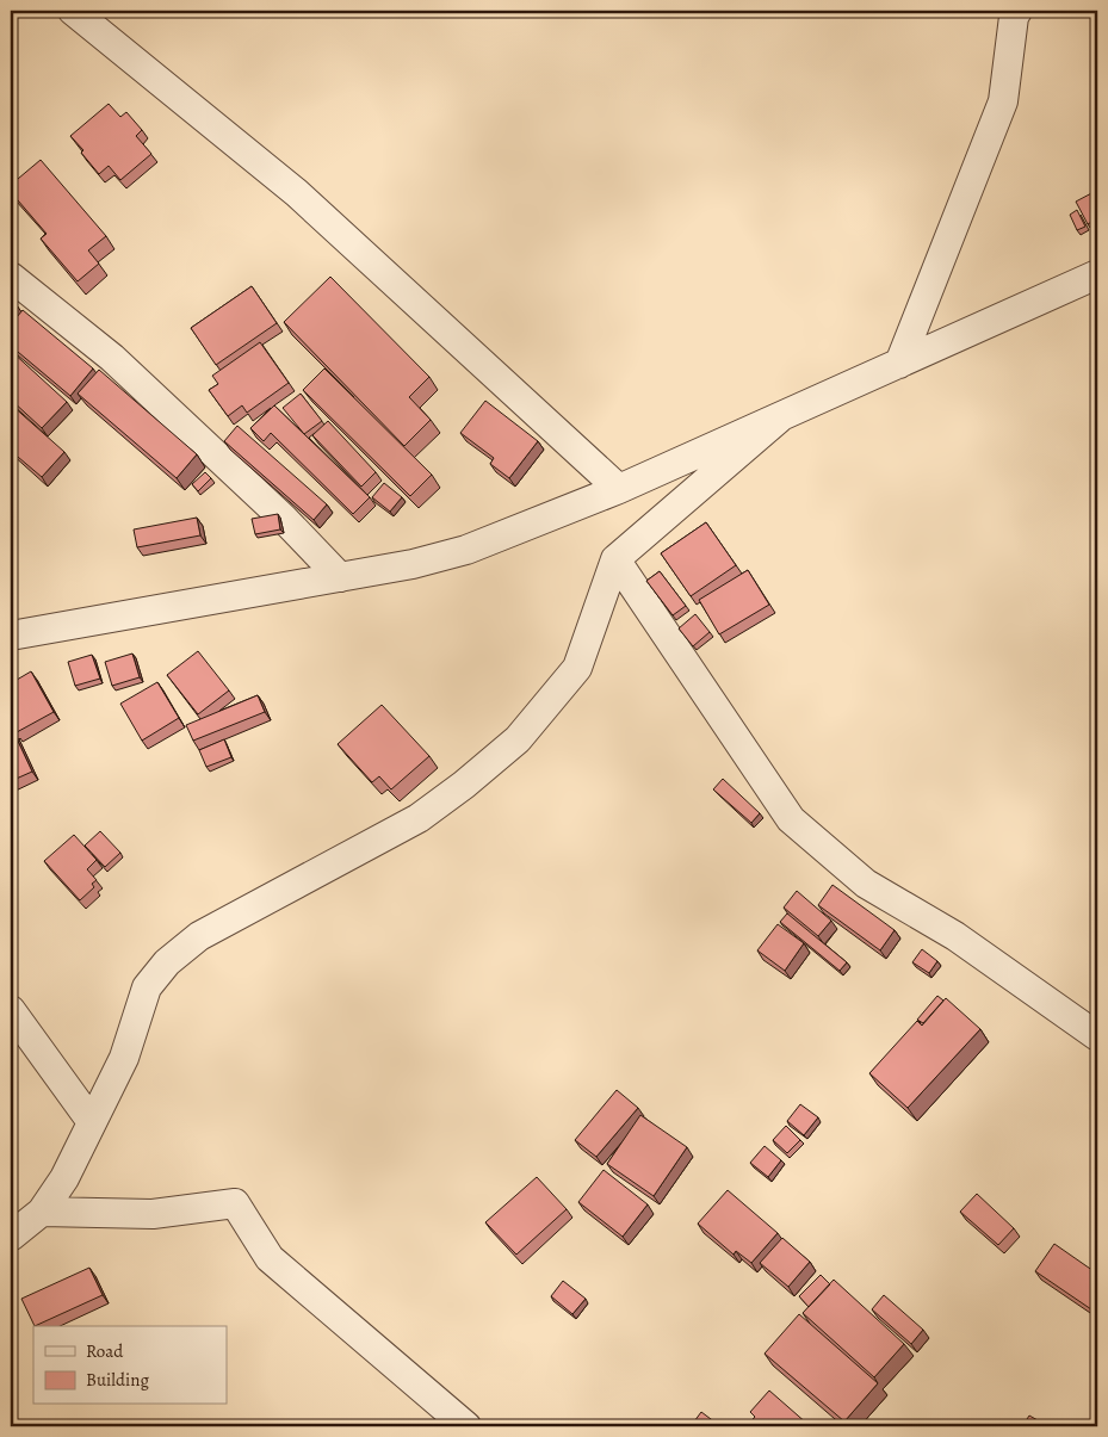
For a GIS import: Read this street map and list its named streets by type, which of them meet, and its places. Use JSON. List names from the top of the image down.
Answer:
{
  "legend": ["Road", "Building"]
}
